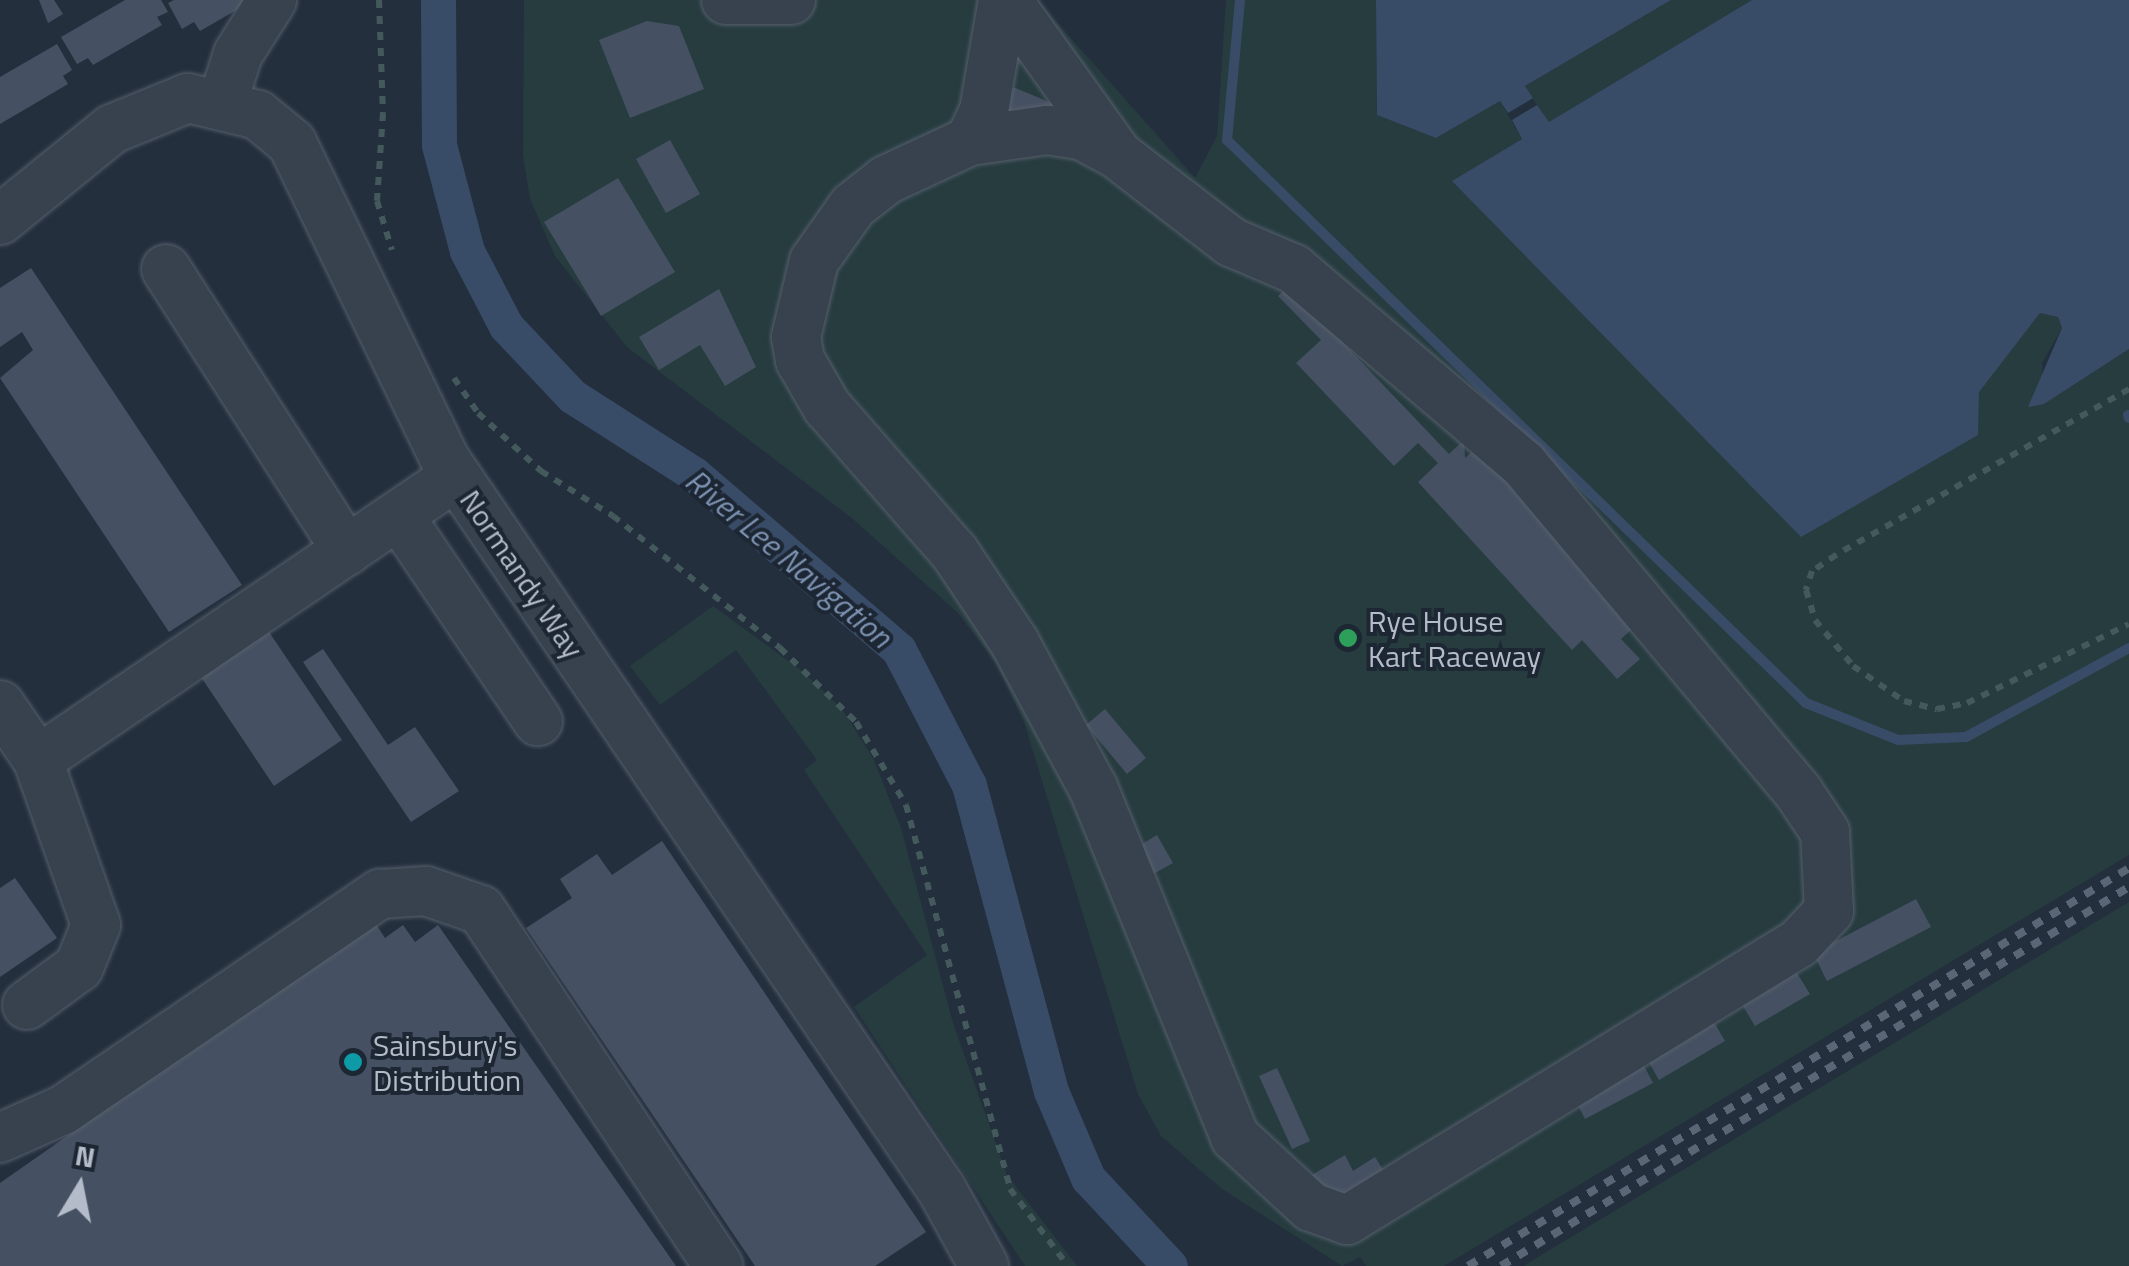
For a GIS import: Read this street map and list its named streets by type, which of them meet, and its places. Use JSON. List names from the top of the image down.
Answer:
{
  "streets": {
    "street": ["Normandy Way"]
  },
  "water": ["River Lee Navigation"],
  "places": ["Rye House Kart Raceway", "Sainsbury's Distribution"],
  "north": "top"
}
